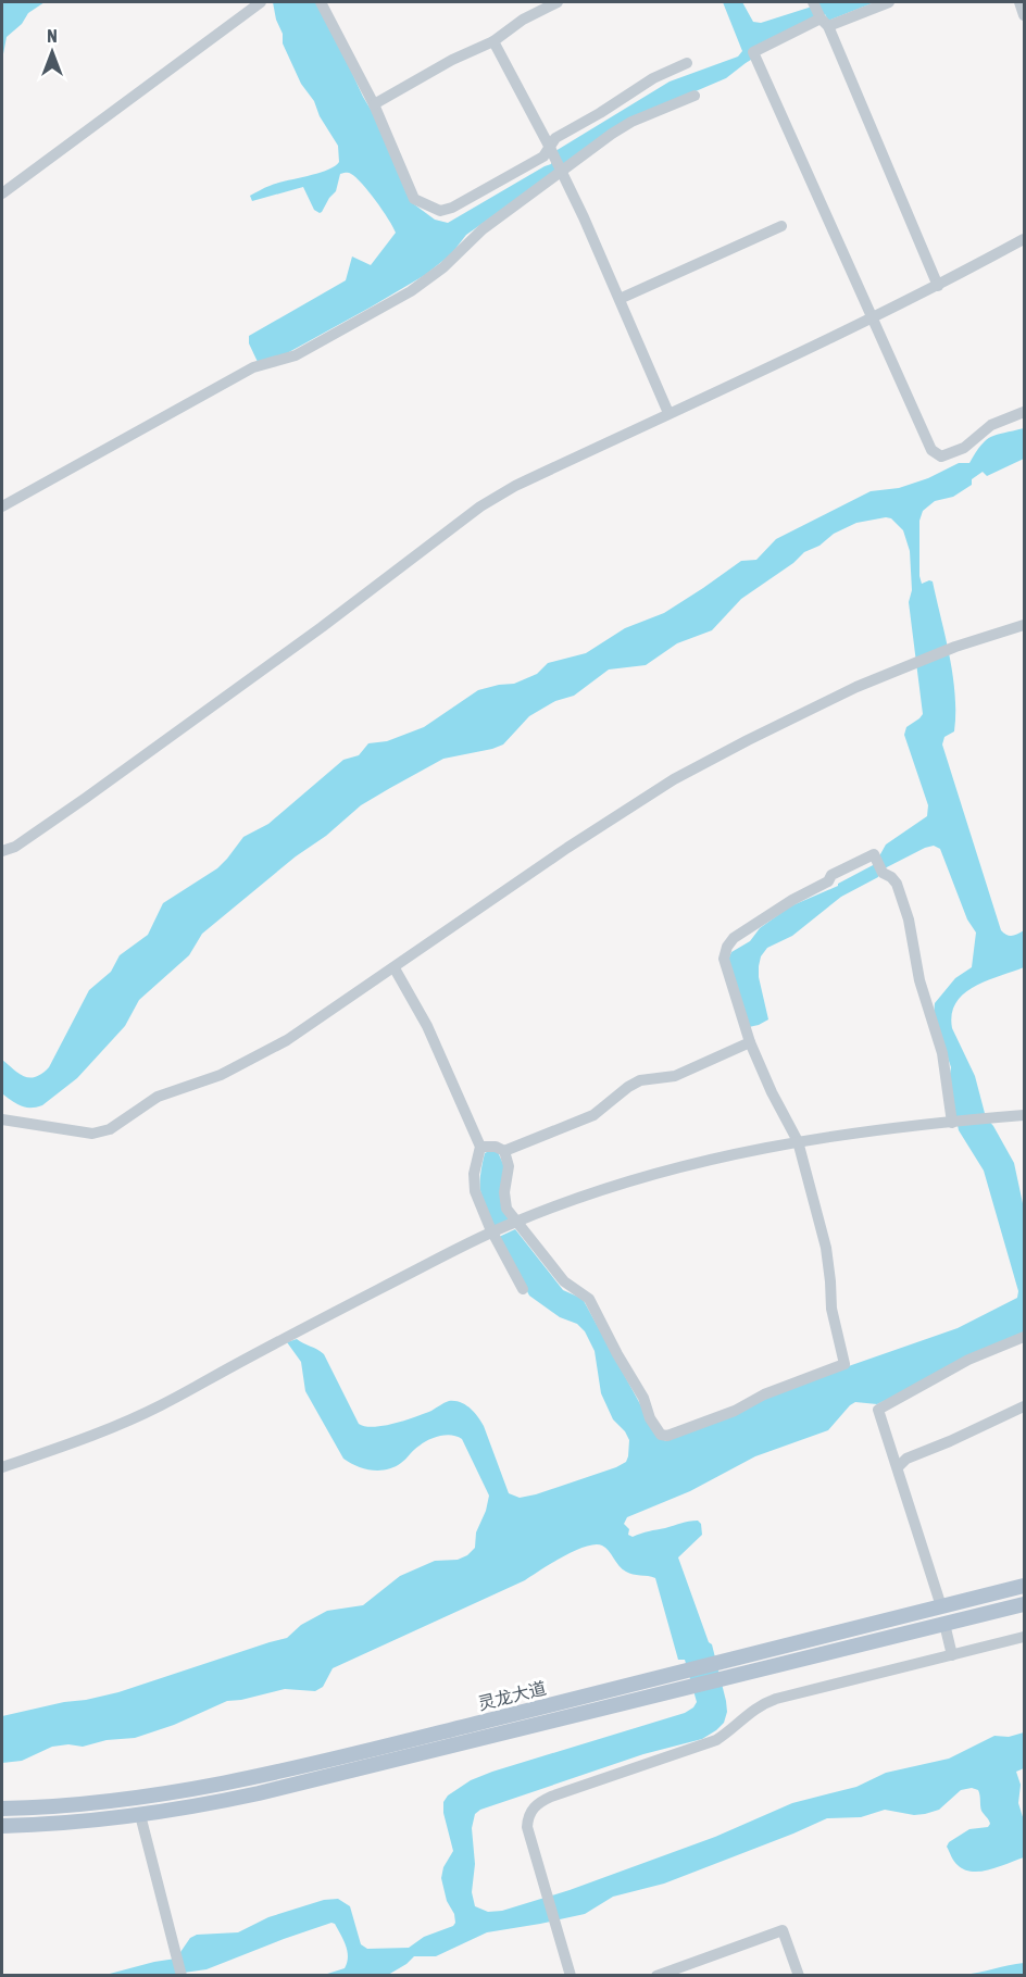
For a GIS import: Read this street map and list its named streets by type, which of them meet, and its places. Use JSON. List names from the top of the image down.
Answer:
{
  "streets": {
    "main road": ["灵龙大道"]
  },
  "north": "top"
}
